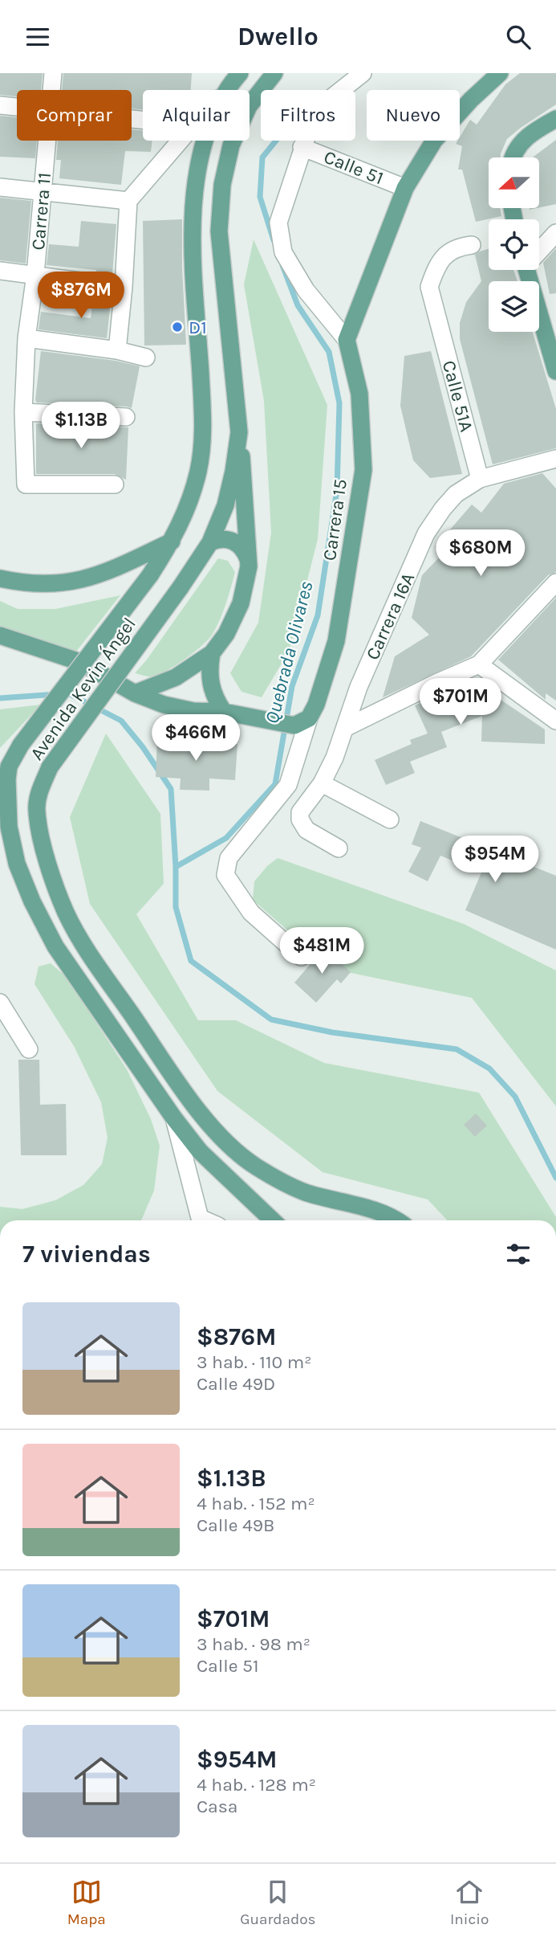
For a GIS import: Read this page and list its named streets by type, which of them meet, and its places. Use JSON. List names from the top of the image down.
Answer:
{
  "streets": {
    "main road": ["Carrera 15", "Avenida Kevin Ángel"],
    "street": [
      "Calle 51",
      "Carrera 11",
      "Calle 51A",
      "Carrera 16A"
    ]
  },
  "crossings": [
    ["Calle 51", "Carrera 15"],
    ["Calle 51A", "Carrera 16A"]
  ],
  "water": ["Quebrada Olivares"],
  "places": ["D1"],
  "north": "left",
  "page": {
    "header": "Dwello",
    "chip": [
      "Comprar",
      "Alquilar",
      "Filtros",
      "Nuevo"
    ],
    "price": [
      "$876M",
      "$1.13B",
      "$680M",
      "$701M",
      "$466M",
      "$954M",
      "$481M"
    ],
    "heading": "7 viviendas",
    "list": [
      {
        "name": "$876M",
        "note": "3 hab. · 110 m² · Calle 49D"
      },
      {
        "name": "$1.13B",
        "note": "4 hab. · 152 m² · Calle 49B"
      },
      {
        "name": "$701M",
        "note": "3 hab. · 98 m² · Calle 51"
      },
      {
        "name": "$954M",
        "note": "4 hab. · 128 m² · Casa"
      }
    ],
    "tabs": ["Mapa", "Guardados", "Inicio"]
  }
}
